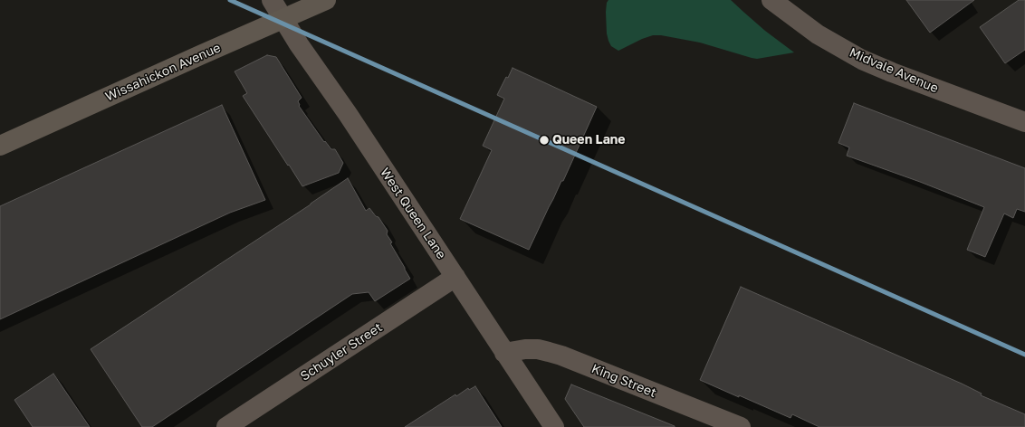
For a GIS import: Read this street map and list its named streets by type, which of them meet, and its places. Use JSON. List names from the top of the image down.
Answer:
{
  "streets": {
    "street": [
      "Midvale Avenue",
      "Wissahickon Avenue",
      "West Queen Lane",
      "Schuyler Street",
      "King Street"
    ]
  },
  "crossings": [
    ["Wissahickon Avenue", "West Queen Lane"],
    ["West Queen Lane", "Schuyler Street"],
    ["West Queen Lane", "King Street"]
  ],
  "places": ["Queen Lane"]
}
